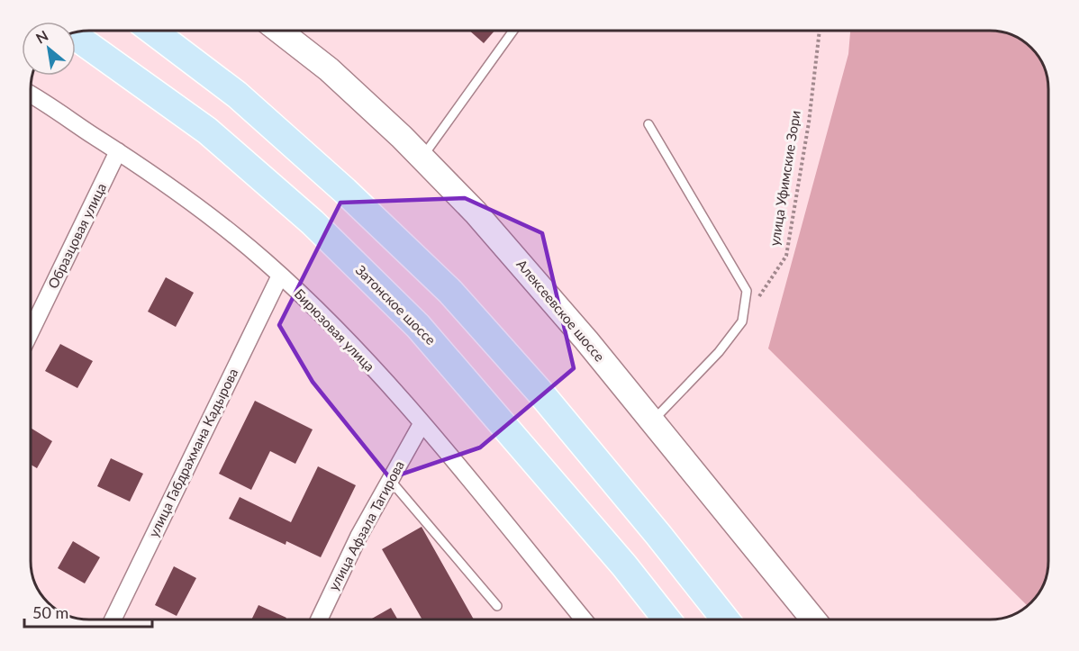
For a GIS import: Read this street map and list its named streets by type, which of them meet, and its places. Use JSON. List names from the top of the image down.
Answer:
{
  "streets": {
    "main road": ["Затонское шоссе", "Алексеевское шоссе"],
    "street": [
      "Образцовая улица",
      "Бирюзовая улица",
      "улица Габдрахмана Кадырова",
      "улица Афзала Тагирова"
    ],
    "path": ["улица Уфимские Зори"]
  },
  "crossings": [
    ["Образцовая улица", "Бирюзовая улица"],
    ["Бирюзовая улица", "улица Габдрахмана Кадырова"],
    ["Бирюзовая улица", "улица Афзала Тагирова"]
  ],
  "scale_bar": "50 m",
  "north": "top left"
}
